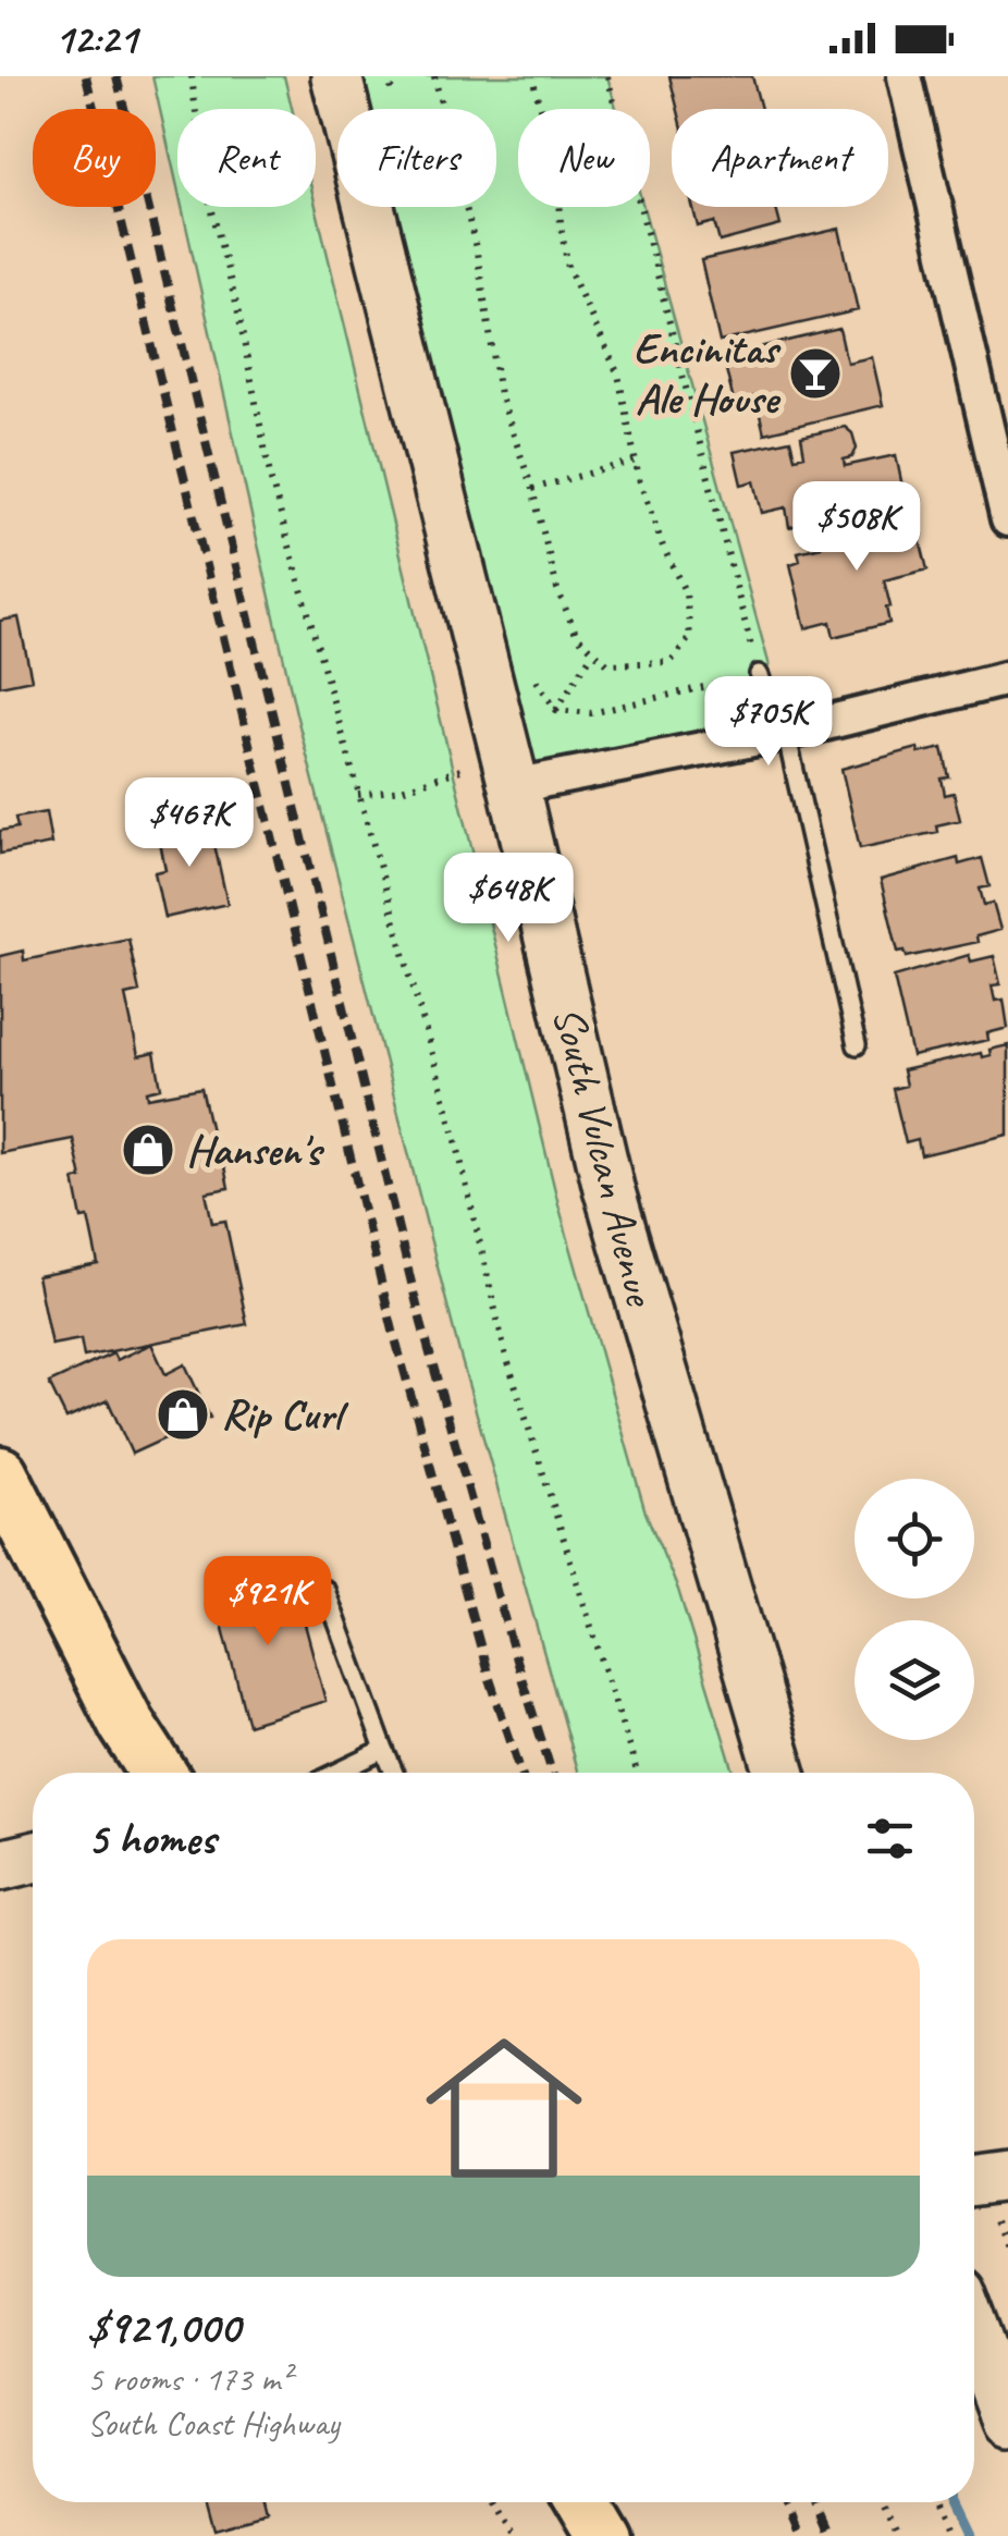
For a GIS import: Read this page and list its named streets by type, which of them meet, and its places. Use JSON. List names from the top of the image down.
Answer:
{
  "streets": {
    "main road": ["South Vulcan Avenue"]
  },
  "places": {
    "bar": ["Encinitas Ale House"],
    "shop": ["Hansen's", "Rip Curl"]
  },
  "page": {
    "status": "12:21",
    "chip": [
      "Buy",
      "Rent",
      "Filters",
      "New",
      "Apartment"
    ],
    "price": [
      "$508K",
      "$705K",
      "$467K",
      "$648K",
      "$921K"
    ],
    "heading": "5 homes",
    "list": [
      {
        "name": "$921,000",
        "note": "5 rooms · 173 m² · South Coast Highway"
      }
    ]
  }
}
